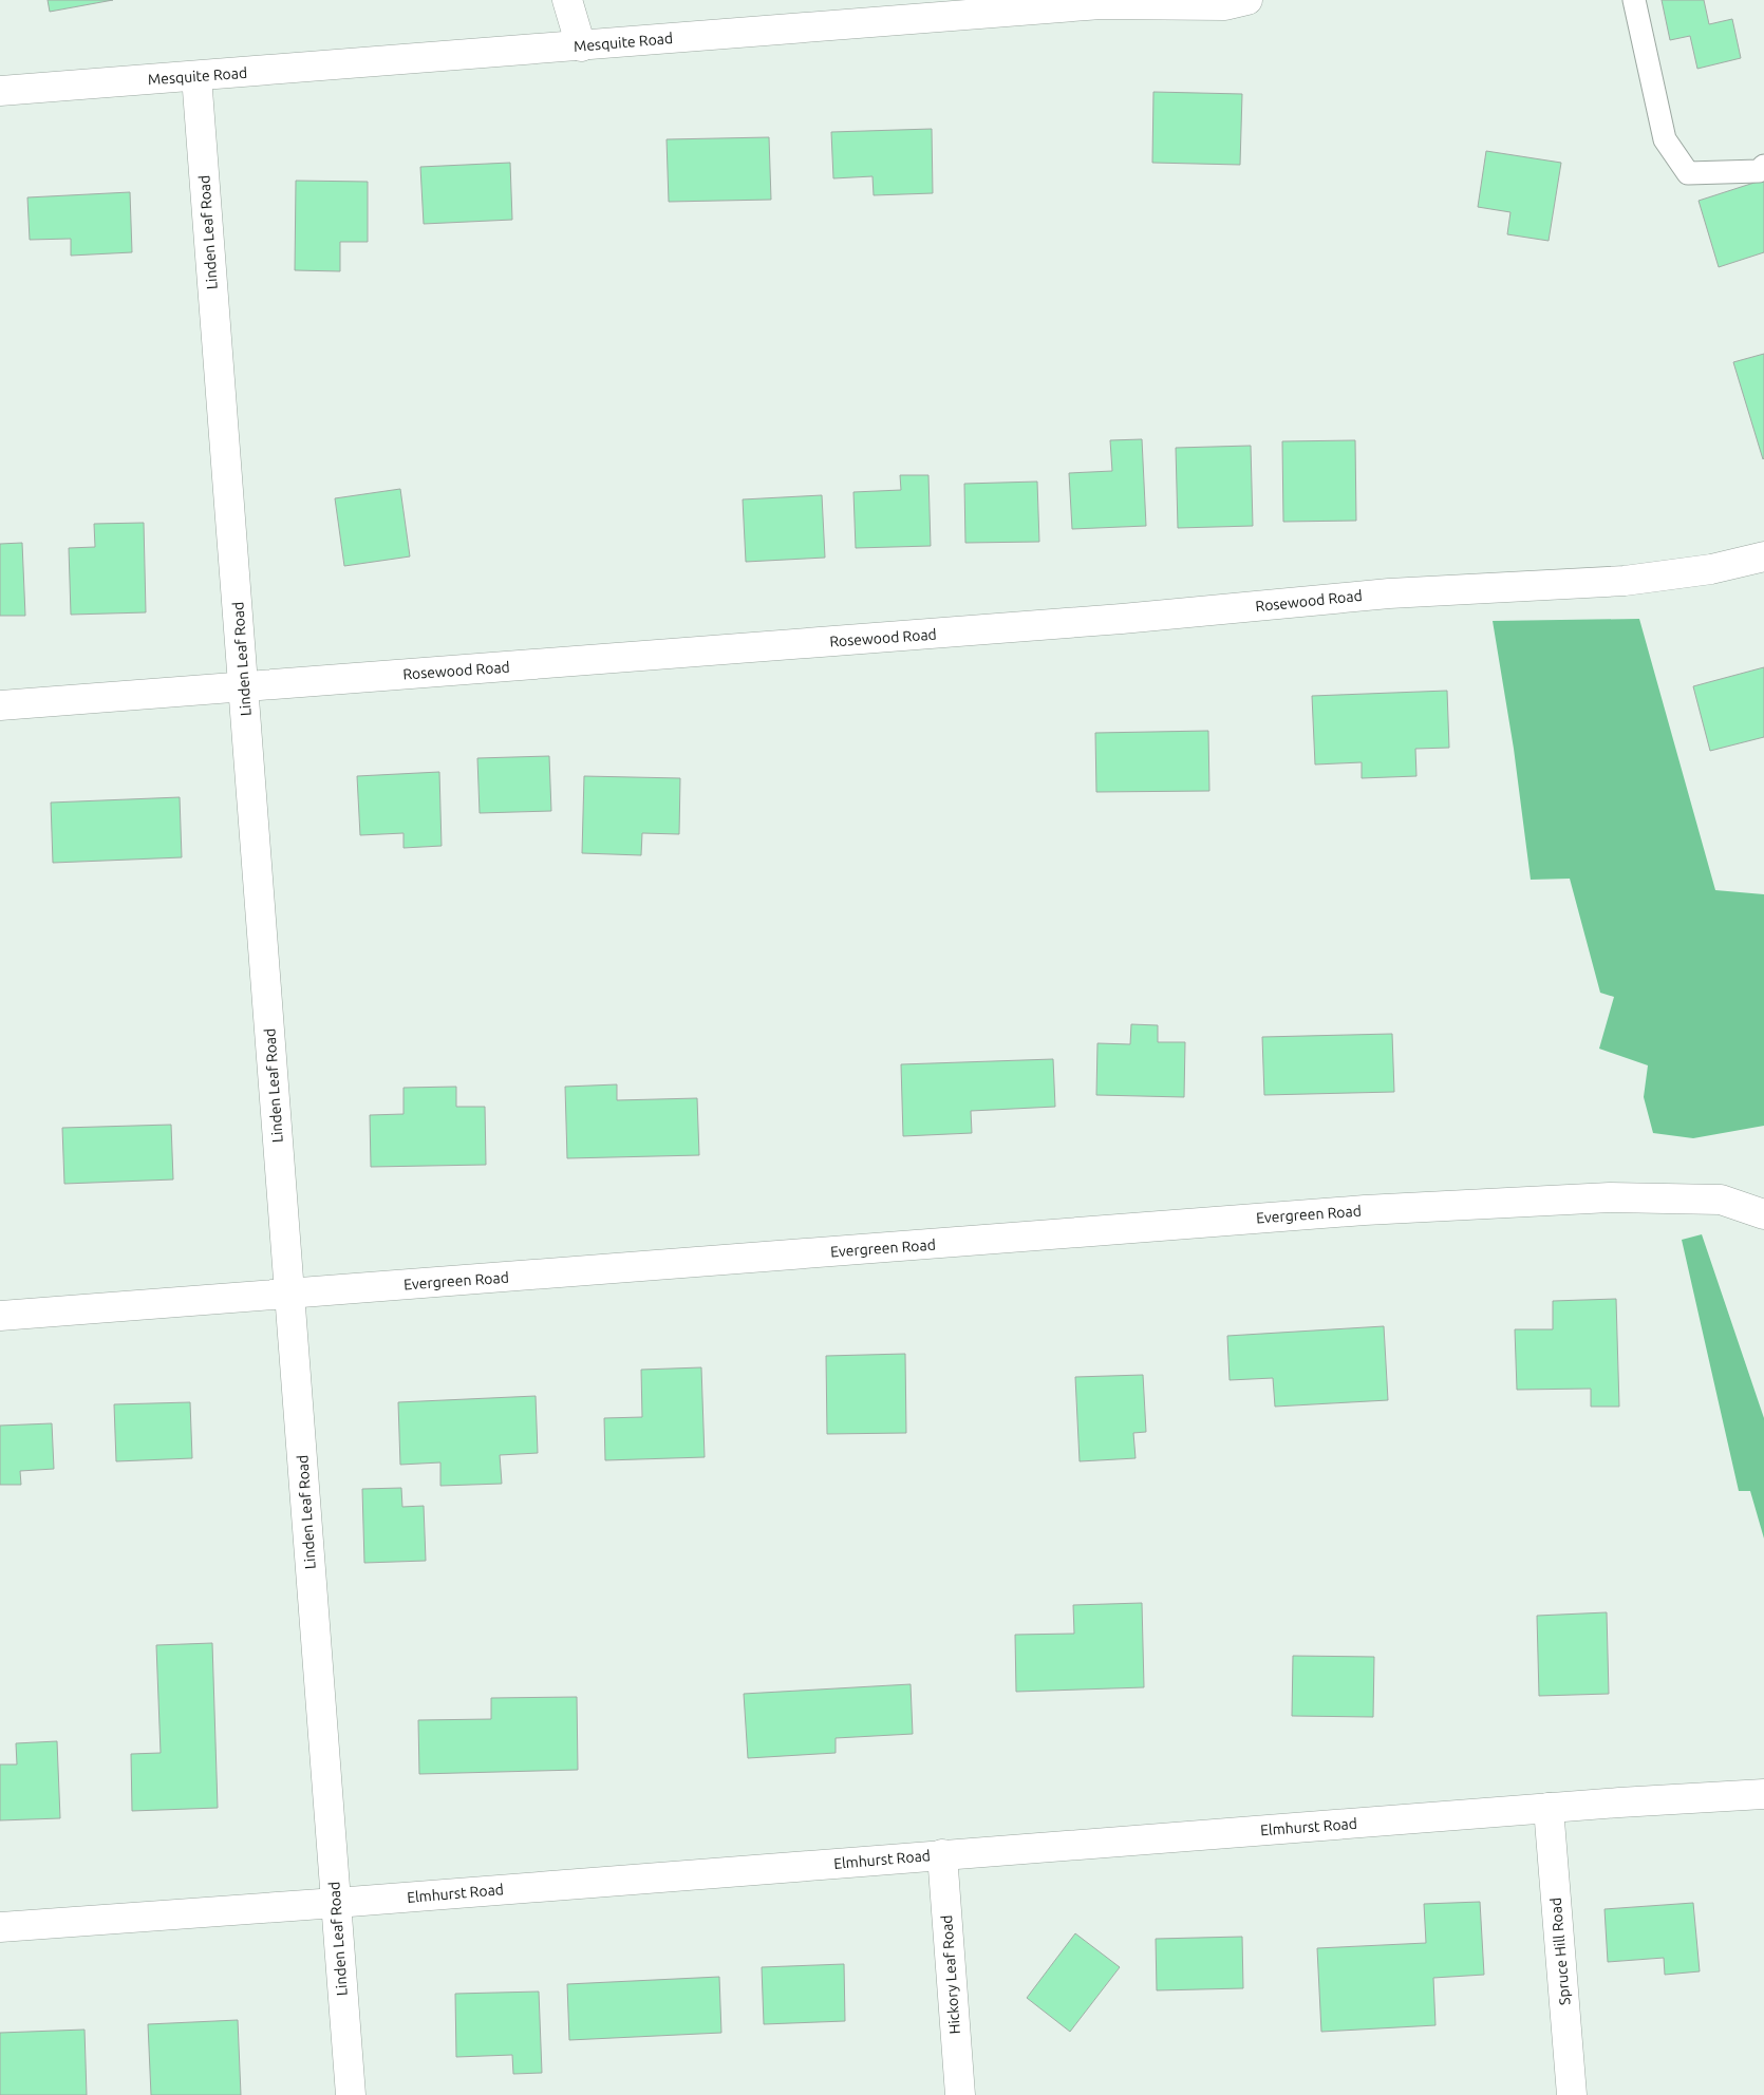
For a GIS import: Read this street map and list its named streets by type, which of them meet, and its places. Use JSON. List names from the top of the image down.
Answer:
{
  "streets": {
    "street": [
      "Mesquite Road",
      "Linden Leaf Road",
      "Rosewood Road",
      "Evergreen Road",
      "Elmhurst Road",
      "Spruce Hill Road",
      "Hickory Leaf Road"
    ]
  },
  "crossings": [
    ["Mesquite Road", "Linden Leaf Road"],
    ["Linden Leaf Road", "Rosewood Road"],
    ["Linden Leaf Road", "Evergreen Road"],
    ["Linden Leaf Road", "Elmhurst Road"],
    ["Elmhurst Road", "Spruce Hill Road"],
    ["Elmhurst Road", "Hickory Leaf Road"]
  ]
}
